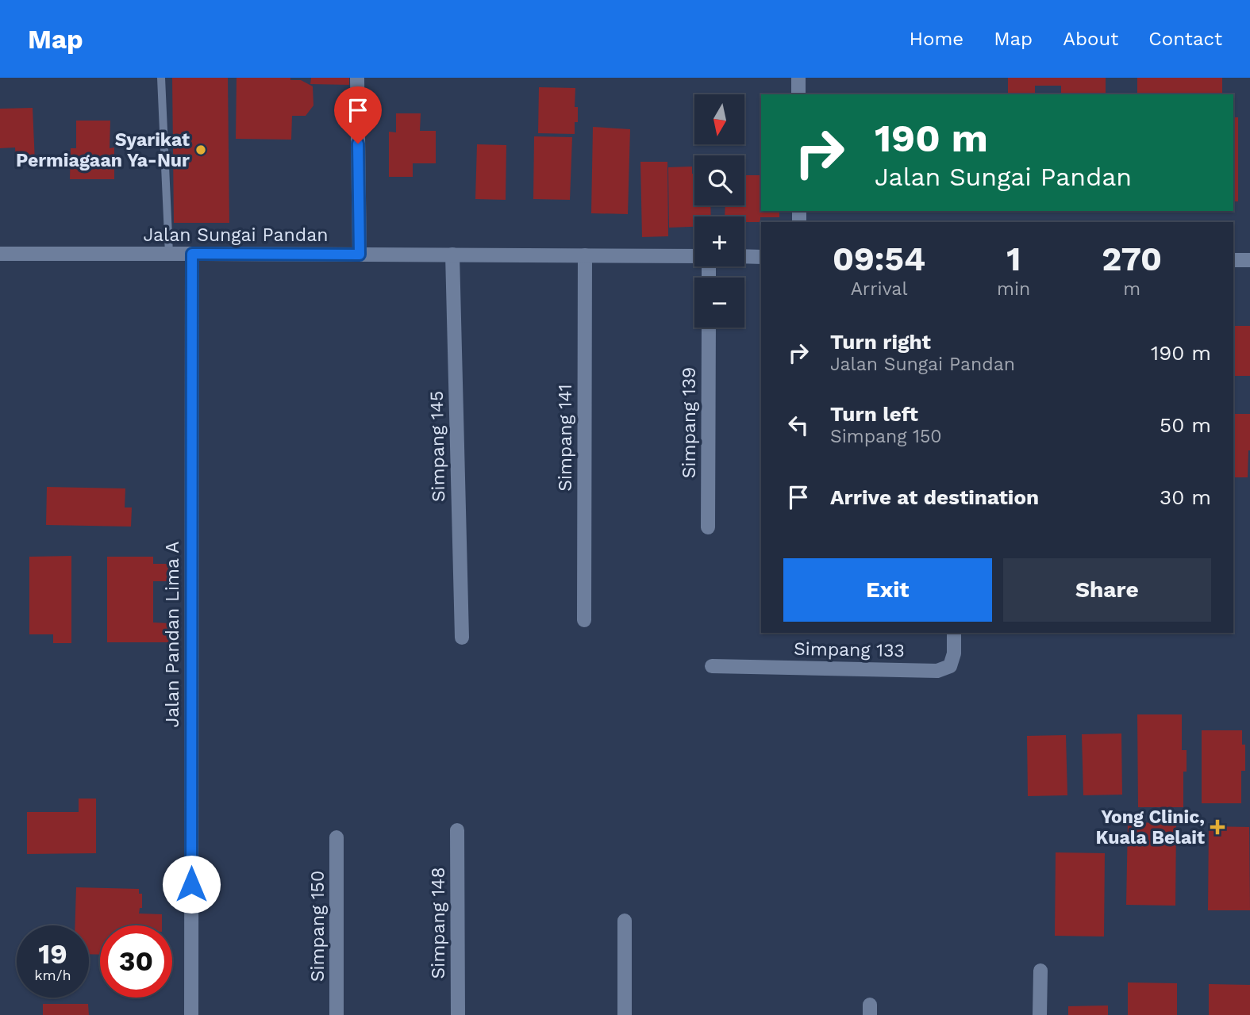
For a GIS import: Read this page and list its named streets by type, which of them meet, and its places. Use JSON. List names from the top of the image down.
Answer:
{
  "streets": {
    "street": [
      "Jalan Sungai Pandan",
      "Simpang 139",
      "Simpang 141",
      "Simpang 145",
      "Jalan Pandan Lima A",
      "Simpang 133",
      "Simpang 148",
      "Simpang 150"
    ]
  },
  "crossings": [
    ["Jalan Sungai Pandan", "Simpang 141"],
    ["Jalan Sungai Pandan", "Simpang 145"],
    ["Jalan Sungai Pandan", "Jalan Pandan Lima A"]
  ],
  "places": {
    "other": ["Syarikat Permiagaan Ya-Nur"],
    "health": ["Yong Clinic, Kuala Belait"]
  },
  "north": "bottom",
  "page": {
    "header": "Map",
    "nav": [
      "Home",
      "Map",
      "About",
      "Contact"
    ],
    "map_buttons": ["+", "−"],
    "turn": ["190 m", "Jalan Sungai Pandan"],
    "eta": [
      "09:54",
      "Arrival",
      "1",
      "min",
      "270",
      "m"
    ],
    "list": [
      {
        "name": "Turn right",
        "note": "Jalan Sungai Pandan",
        "value": "190 m"
      },
      {
        "name": "Turn left",
        "note": "Simpang 150",
        "value": "50 m"
      },
      {
        "name": "Arrive at destination",
        "value": "30 m"
      }
    ],
    "buttons": ["Exit", "Share"],
    "speed": "19 km/h",
    "limit": "30"
  }
}
